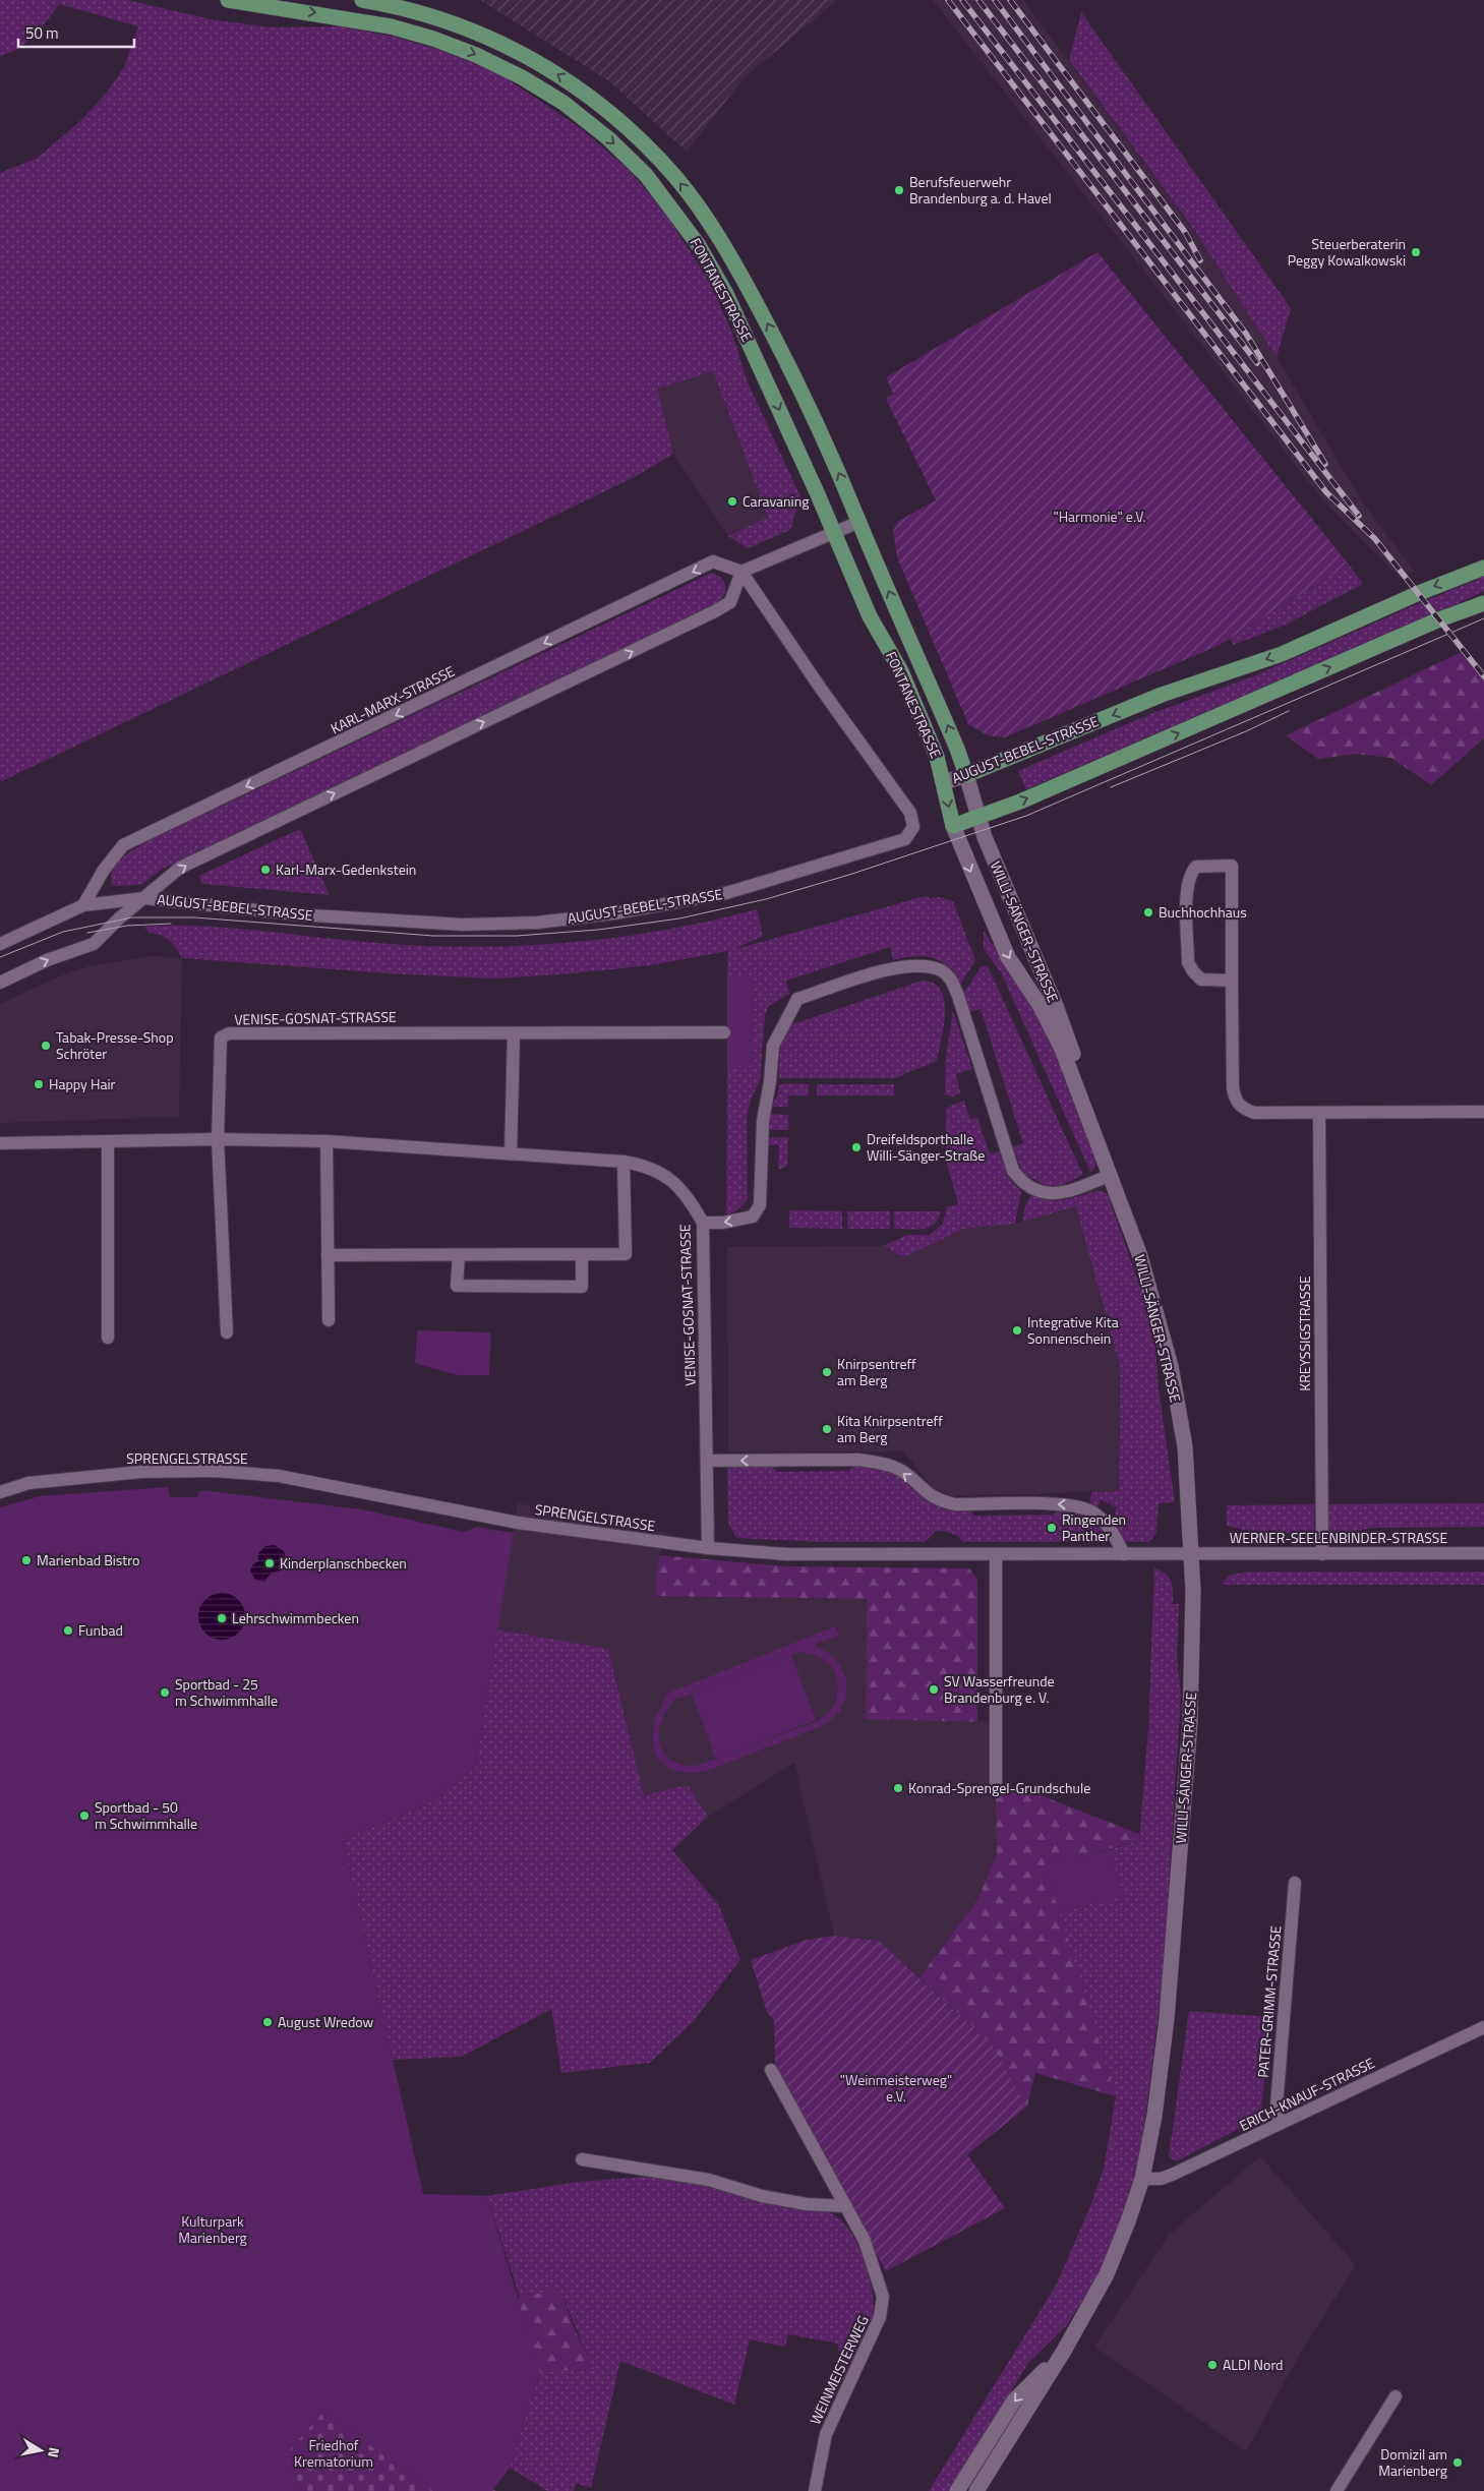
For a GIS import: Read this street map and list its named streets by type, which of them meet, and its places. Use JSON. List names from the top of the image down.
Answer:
{
  "streets": {
    "main road": ["FONTANESTRASSE", "AUGUST-BEBEL-STRASSE", "WILLI-SÄNGER-STRASSE"],
    "street": [
      "KARL-MARX-STRASSE",
      "VENISE-GOSNAT-STRASSE",
      "KREYSSIGSTRASSE",
      "SPRENGELSTRASSE",
      "WERNER-SEELENBINDER-STRASSE",
      "PATER-GRIMM-STRASSE",
      "ERICH-KNAUF-STRASSE",
      "WEINMEISTERWEG"
    ]
  },
  "crossings": [
    ["FONTANESTRASSE", "AUGUST-BEBEL-STRASSE"],
    ["FONTANESTRASSE", "WILLI-SÄNGER-STRASSE"],
    ["KARL-MARX-STRASSE", "AUGUST-BEBEL-STRASSE"],
    ["AUGUST-BEBEL-STRASSE", "WILLI-SÄNGER-STRASSE"],
    ["WILLI-SÄNGER-STRASSE", "SPRENGELSTRASSE"],
    ["WILLI-SÄNGER-STRASSE", "WERNER-SEELENBINDER-STRASSE"],
    ["WILLI-SÄNGER-STRASSE", "ERICH-KNAUF-STRASSE"],
    ["VENISE-GOSNAT-STRASSE", "SPRENGELSTRASSE"],
    ["KREYSSIGSTRASSE", "WERNER-SEELENBINDER-STRASSE"],
    ["SPRENGELSTRASSE", "WERNER-SEELENBINDER-STRASSE"],
    ["PATER-GRIMM-STRASSE", "ERICH-KNAUF-STRASSE"]
  ],
  "parks": [
    "\"Harmonie\" e.V.",
    "\"Weinmeisterweg\" e.V.",
    "Kulturpark Marienberg",
    "Friedhof Krematorium"
  ],
  "places": [
    "Berufsfeuerwehr Brandenburg a. d. Havel",
    "Steuerberaterin Peggy Kowalkowski",
    "Caravaning",
    "Karl-Marx-Gedenkstein",
    "Buchhochhaus",
    "Tabak-Presse-Shop Schröter",
    "Happy Hair",
    "Dreifeldsporthalle Willi-Sänger-Straße",
    "Integrative Kita Sonnenschein",
    "Knirpsentreff am Berg",
    "Kita Knirpsentreff am Berg",
    "Ringenden Panther",
    "Marienbad Bistro",
    "Kinderplanschbecken",
    "Lehrschwimmbecken",
    "Funbad",
    "SV Wasserfreunde Brandenburg e. V.",
    "Sportbad - 25 m Schwimmhalle",
    "Konrad-Sprengel-Grundschule",
    "Sportbad - 50 m Schwimmhalle",
    "August Wredow",
    "ALDI Nord",
    "Domizil am Marienberg"
  ],
  "scale_bar": "50 m",
  "north": "right"
}
